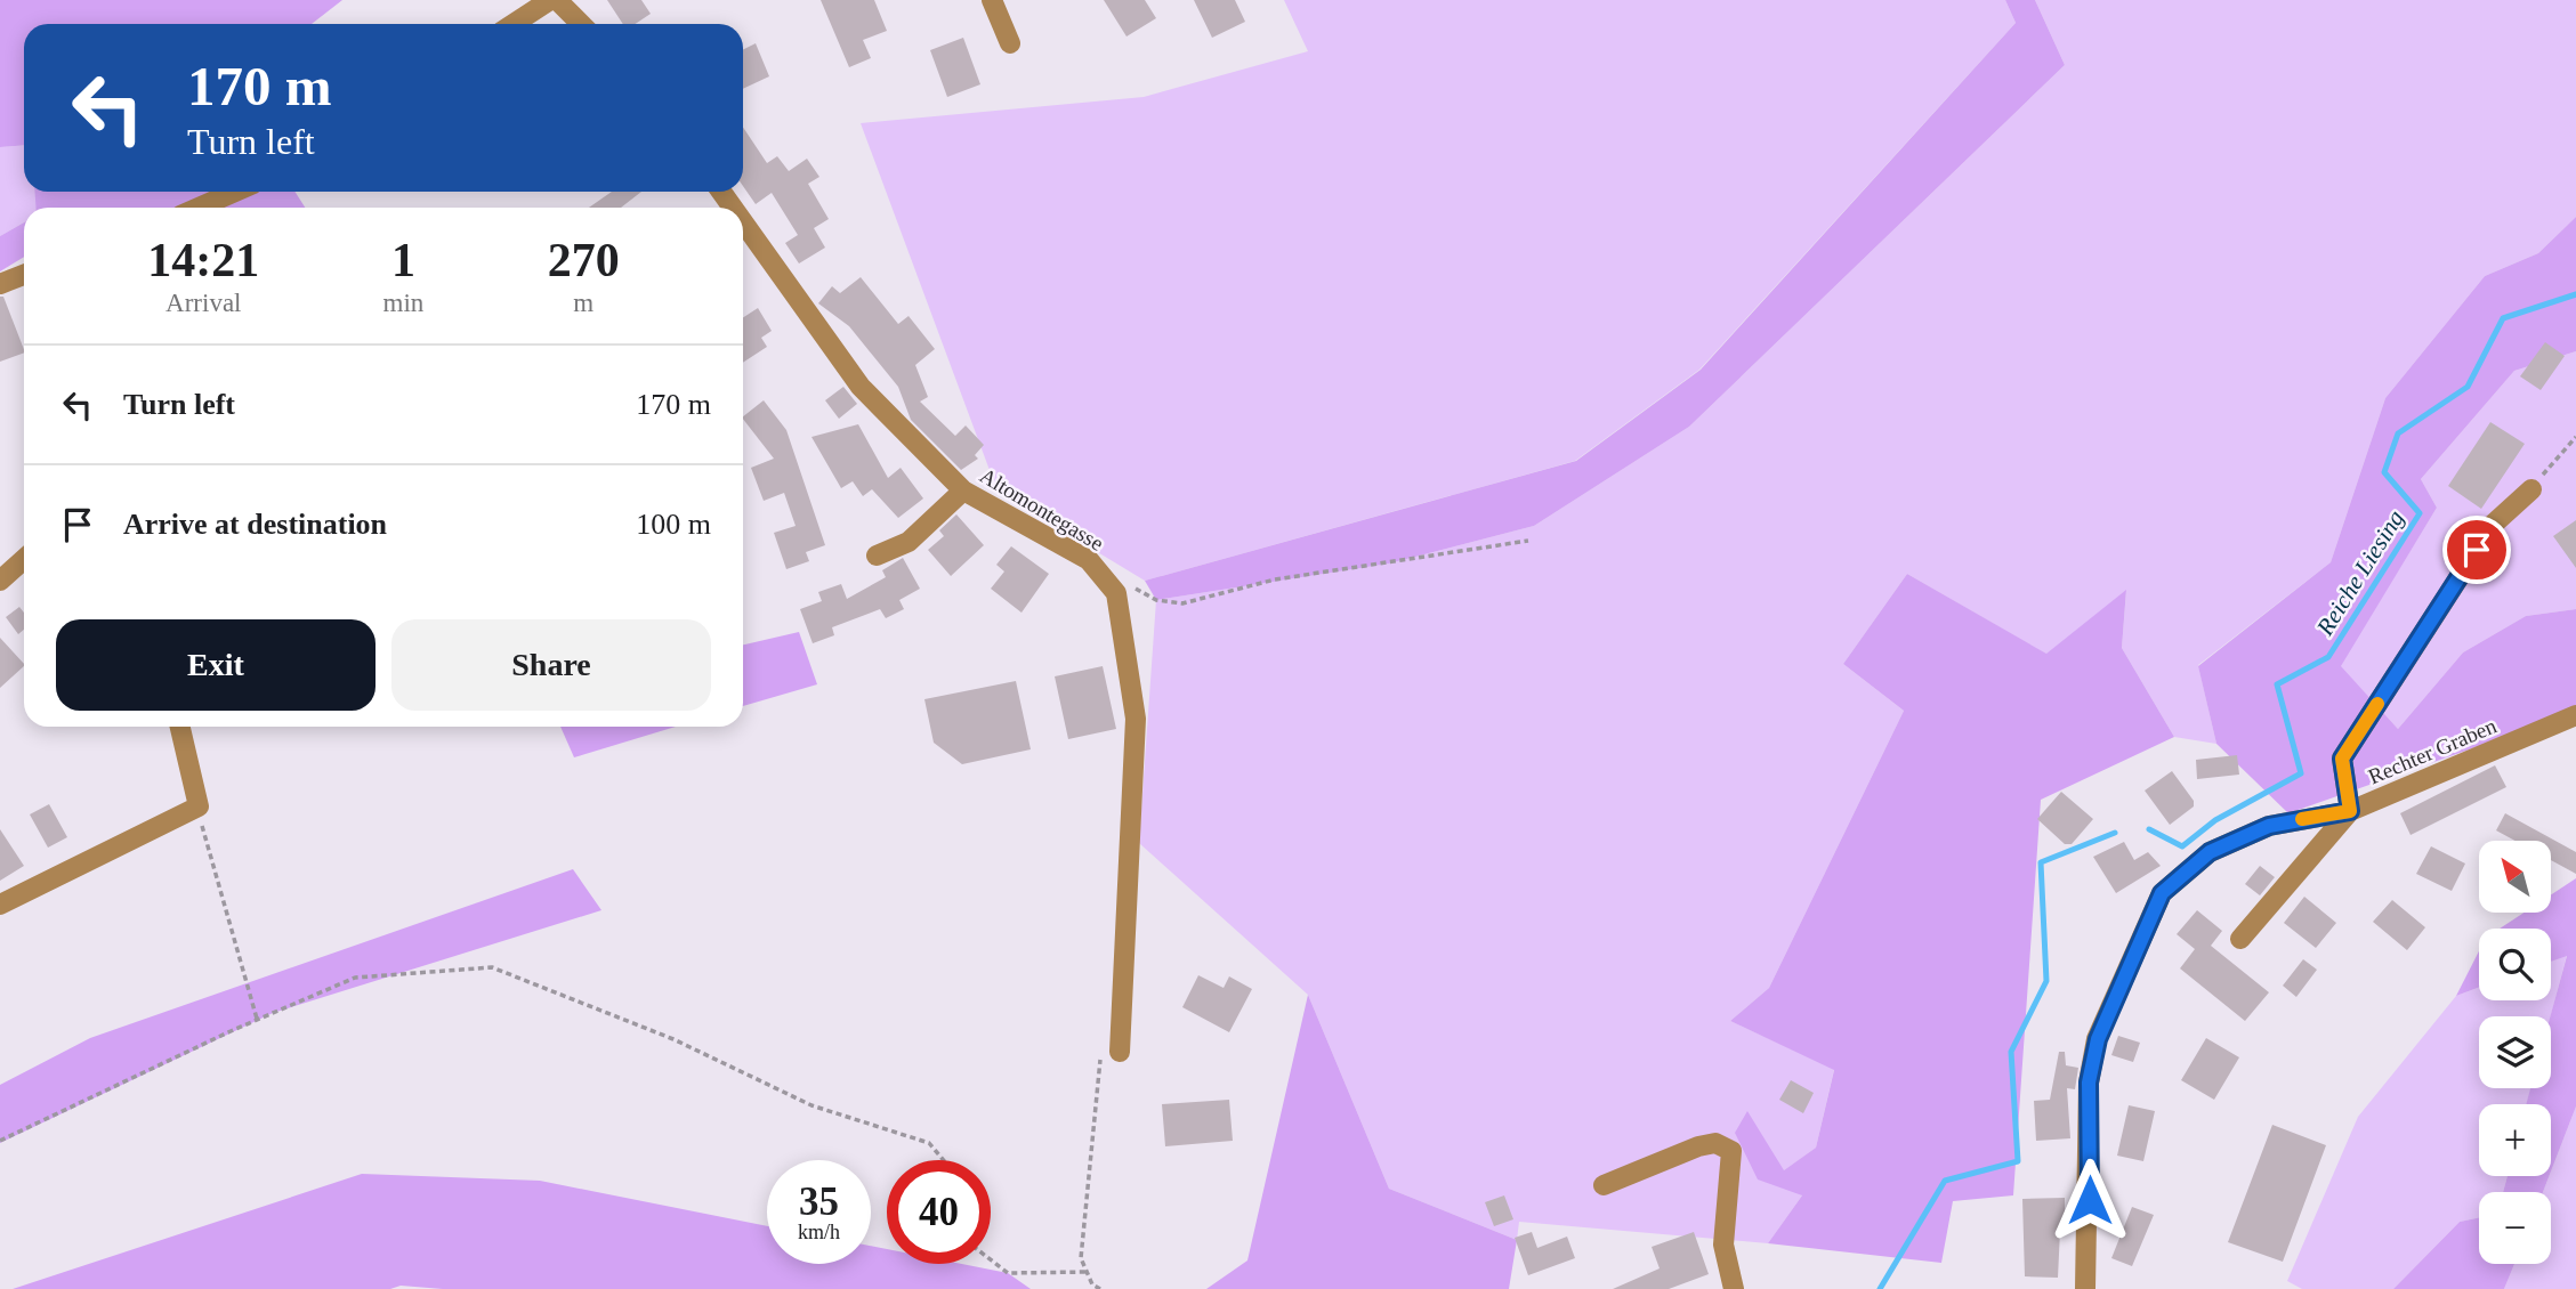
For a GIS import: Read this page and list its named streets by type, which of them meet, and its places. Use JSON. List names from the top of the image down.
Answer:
{
  "streets": {
    "street": ["Altomontegasse", "Rechter Graben"]
  },
  "water": ["Reiche Liesing"],
  "north": "top left",
  "page": {
    "turn": ["170 m", "Turn left"],
    "eta": [
      "14:21",
      "Arrival",
      "1",
      "min",
      "270",
      "m"
    ],
    "list": [
      {
        "name": "Turn left",
        "value": "170 m"
      },
      {
        "name": "Arrive at destination",
        "value": "100 m"
      }
    ],
    "buttons": ["Exit", "Share"],
    "map_buttons": ["+", "−"],
    "speed": "35 km/h",
    "limit": "40"
  }
}
